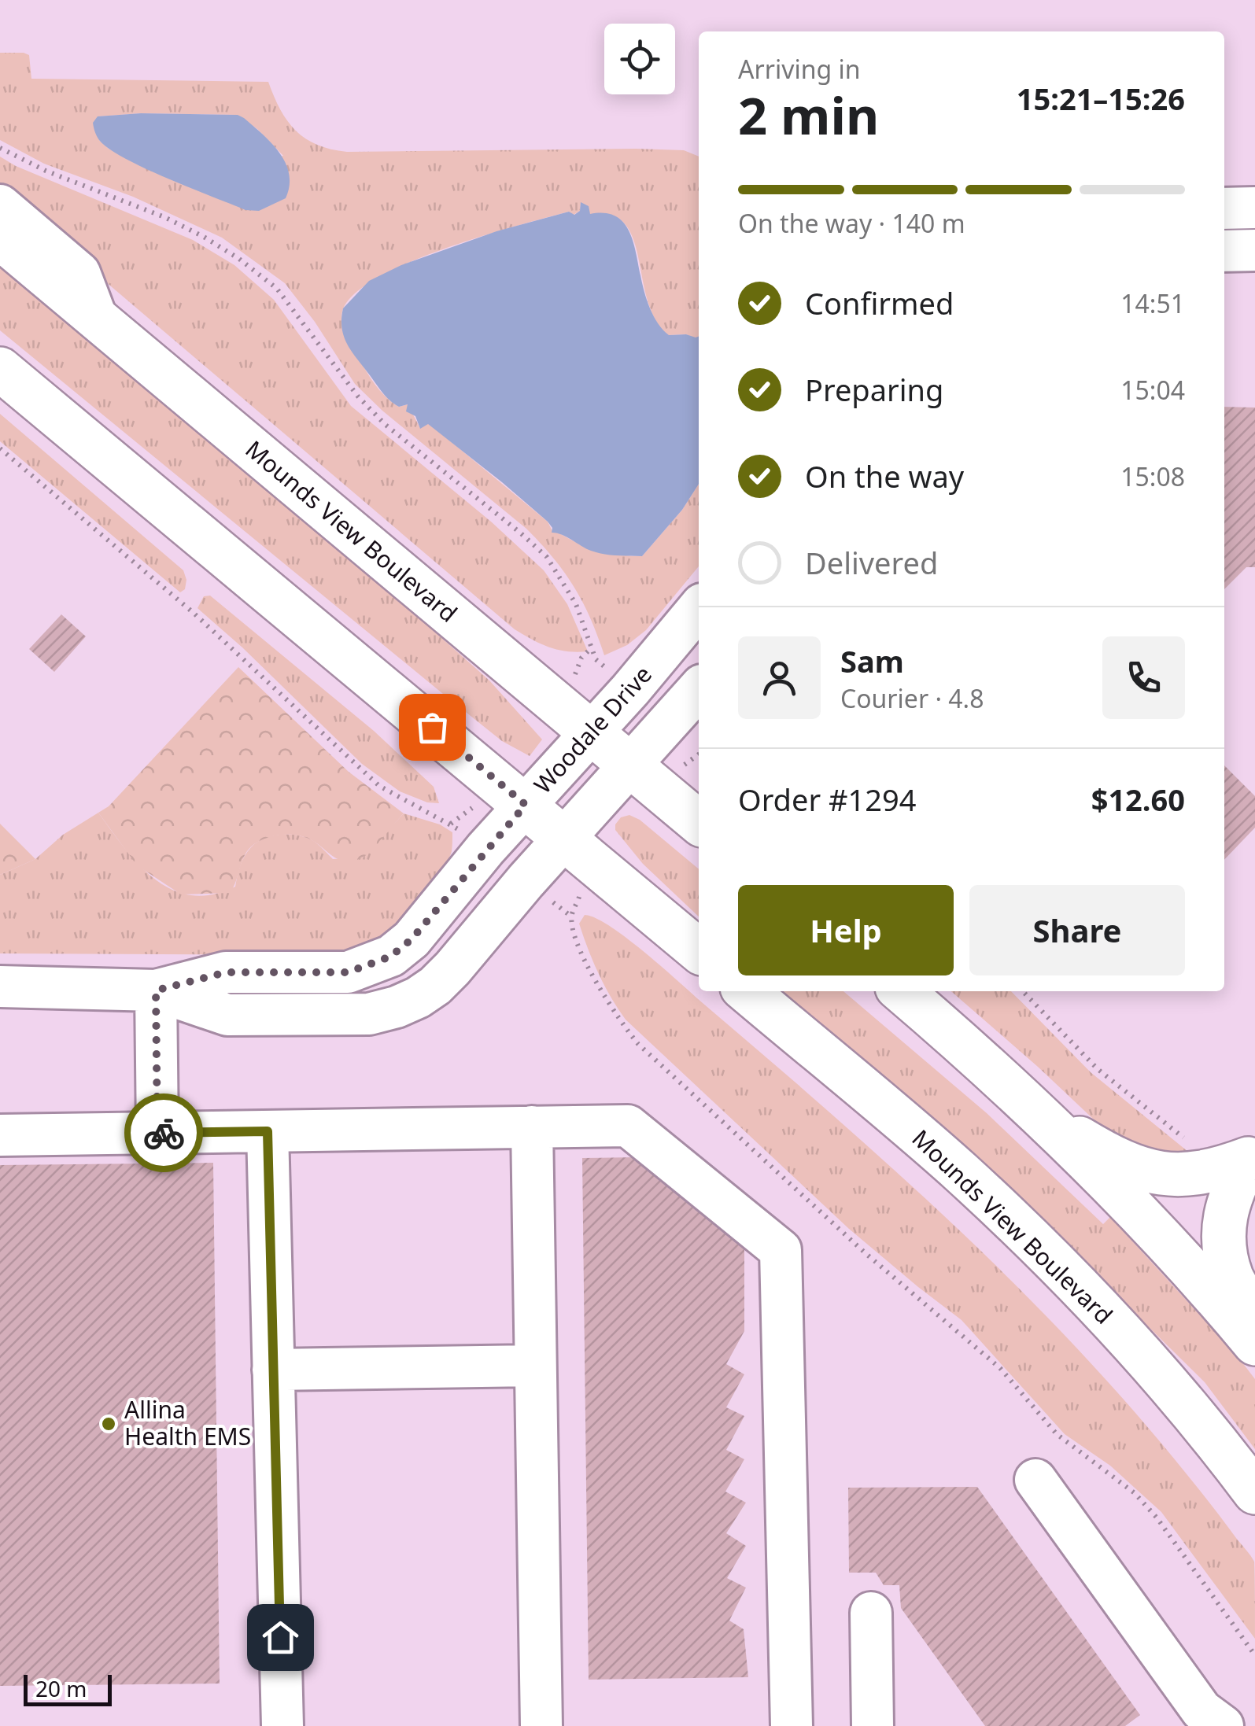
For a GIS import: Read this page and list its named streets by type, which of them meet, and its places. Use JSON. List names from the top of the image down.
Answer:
{
  "streets": {
    "main road": ["Mounds View Boulevard"],
    "street": ["Woodale Drive"]
  },
  "crossings": [
    ["Mounds View Boulevard", "Woodale Drive"]
  ],
  "places": ["Allina Health EMS"],
  "scale_bar": "20 m",
  "page": {
    "heading": ["2 min", "Arriving in", "15:21–15:26"],
    "panel": [
      "Sam",
      "Courier · 4.8",
      "Order #1294",
      "$12.60"
    ],
    "bar": "On the way · 140 m",
    "list": [
      ["Confirmed", "14:51"],
      ["Preparing", "15:04"],
      ["On the way", "15:08"],
      "Delivered"
    ],
    "buttons": ["Help", "Share"],
    "scale": "20 m"
  }
}
